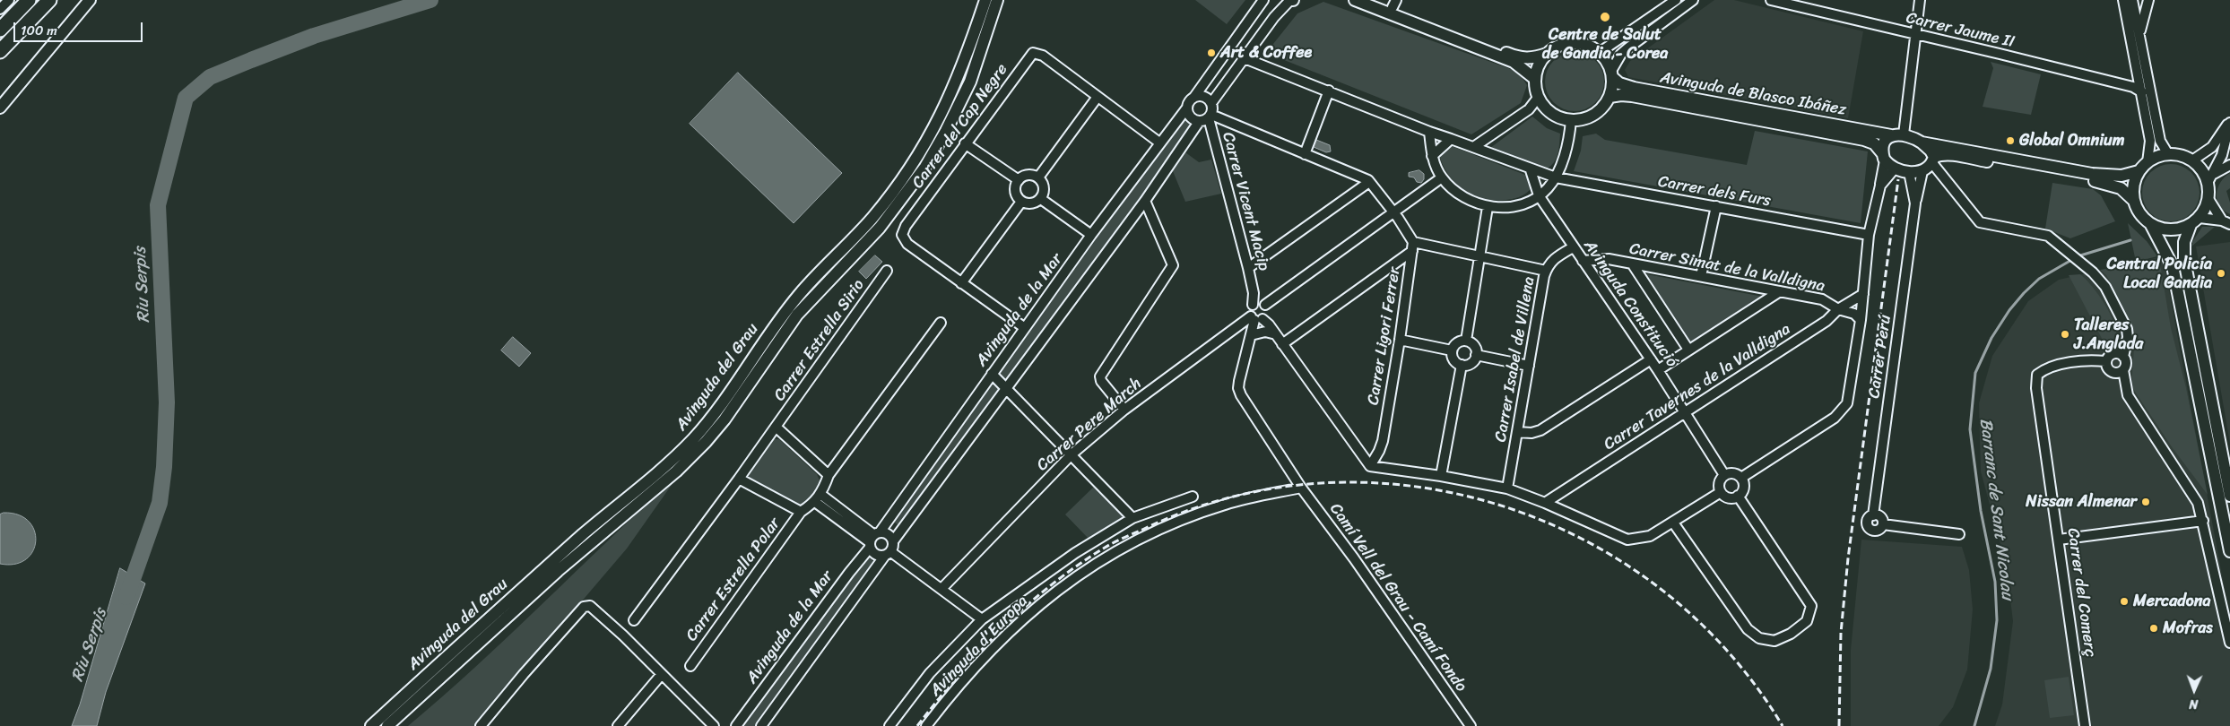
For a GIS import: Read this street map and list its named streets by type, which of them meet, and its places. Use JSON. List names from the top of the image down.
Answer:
{
  "streets": {
    "main road": ["Avinguda de Blasco Ibáñez", "Avinguda del Grau"],
    "street": [
      "Carrer Jaume II",
      "Carrer del Cap Negre",
      "Carrer dels Furs",
      "Carrer Vicent Macip",
      "Carrer Simat de la Valldigna",
      "Avinguda Constitució",
      "Avinguda de la Mar",
      "Carrer Ligori Ferrer",
      "Carrer Estrella Sirio",
      "Carrer Perú",
      "Carrer Isabel de Villena",
      "Carrer Tavernes de la Valldigna",
      "Carrer Pere March",
      "Carrer Estrella Polar",
      "Carrer del Comerç",
      "Camí Vell del Grau - Camí Fondo",
      "Avinguda d'Europa"
    ]
  },
  "crossings": [
    ["Avinguda de Blasco Ibáñez", "Carrer Perú"],
    ["Carrer dels Furs", "Avinguda Constitució"],
    ["Carrer Vicent Macip", "Avinguda de la Mar"],
    ["Carrer Simat de la Valldigna", "Avinguda Constitució"],
    ["Carrer Simat de la Valldigna", "Carrer Tavernes de la Valldigna"],
    ["Avinguda Constitució", "Carrer Isabel de Villena"],
    ["Avinguda Constitució", "Carrer Tavernes de la Valldigna"],
    ["Camí Vell del Grau - Camí Fondo", "Avinguda d'Europa"]
  ],
  "water": ["Riu Serpis", "Barranc de Sant Nicolau"],
  "places": [
    "Centre de Salut de Gandia - Corea",
    "Art & Coffee",
    "Global Omnium",
    "Central Policía Local Gandia",
    "Talleres J.Anglada",
    "Nissan Almenar",
    "Mercadona",
    "Mofras"
  ],
  "scale_bar": "100 m",
  "north": "bottom"
}
